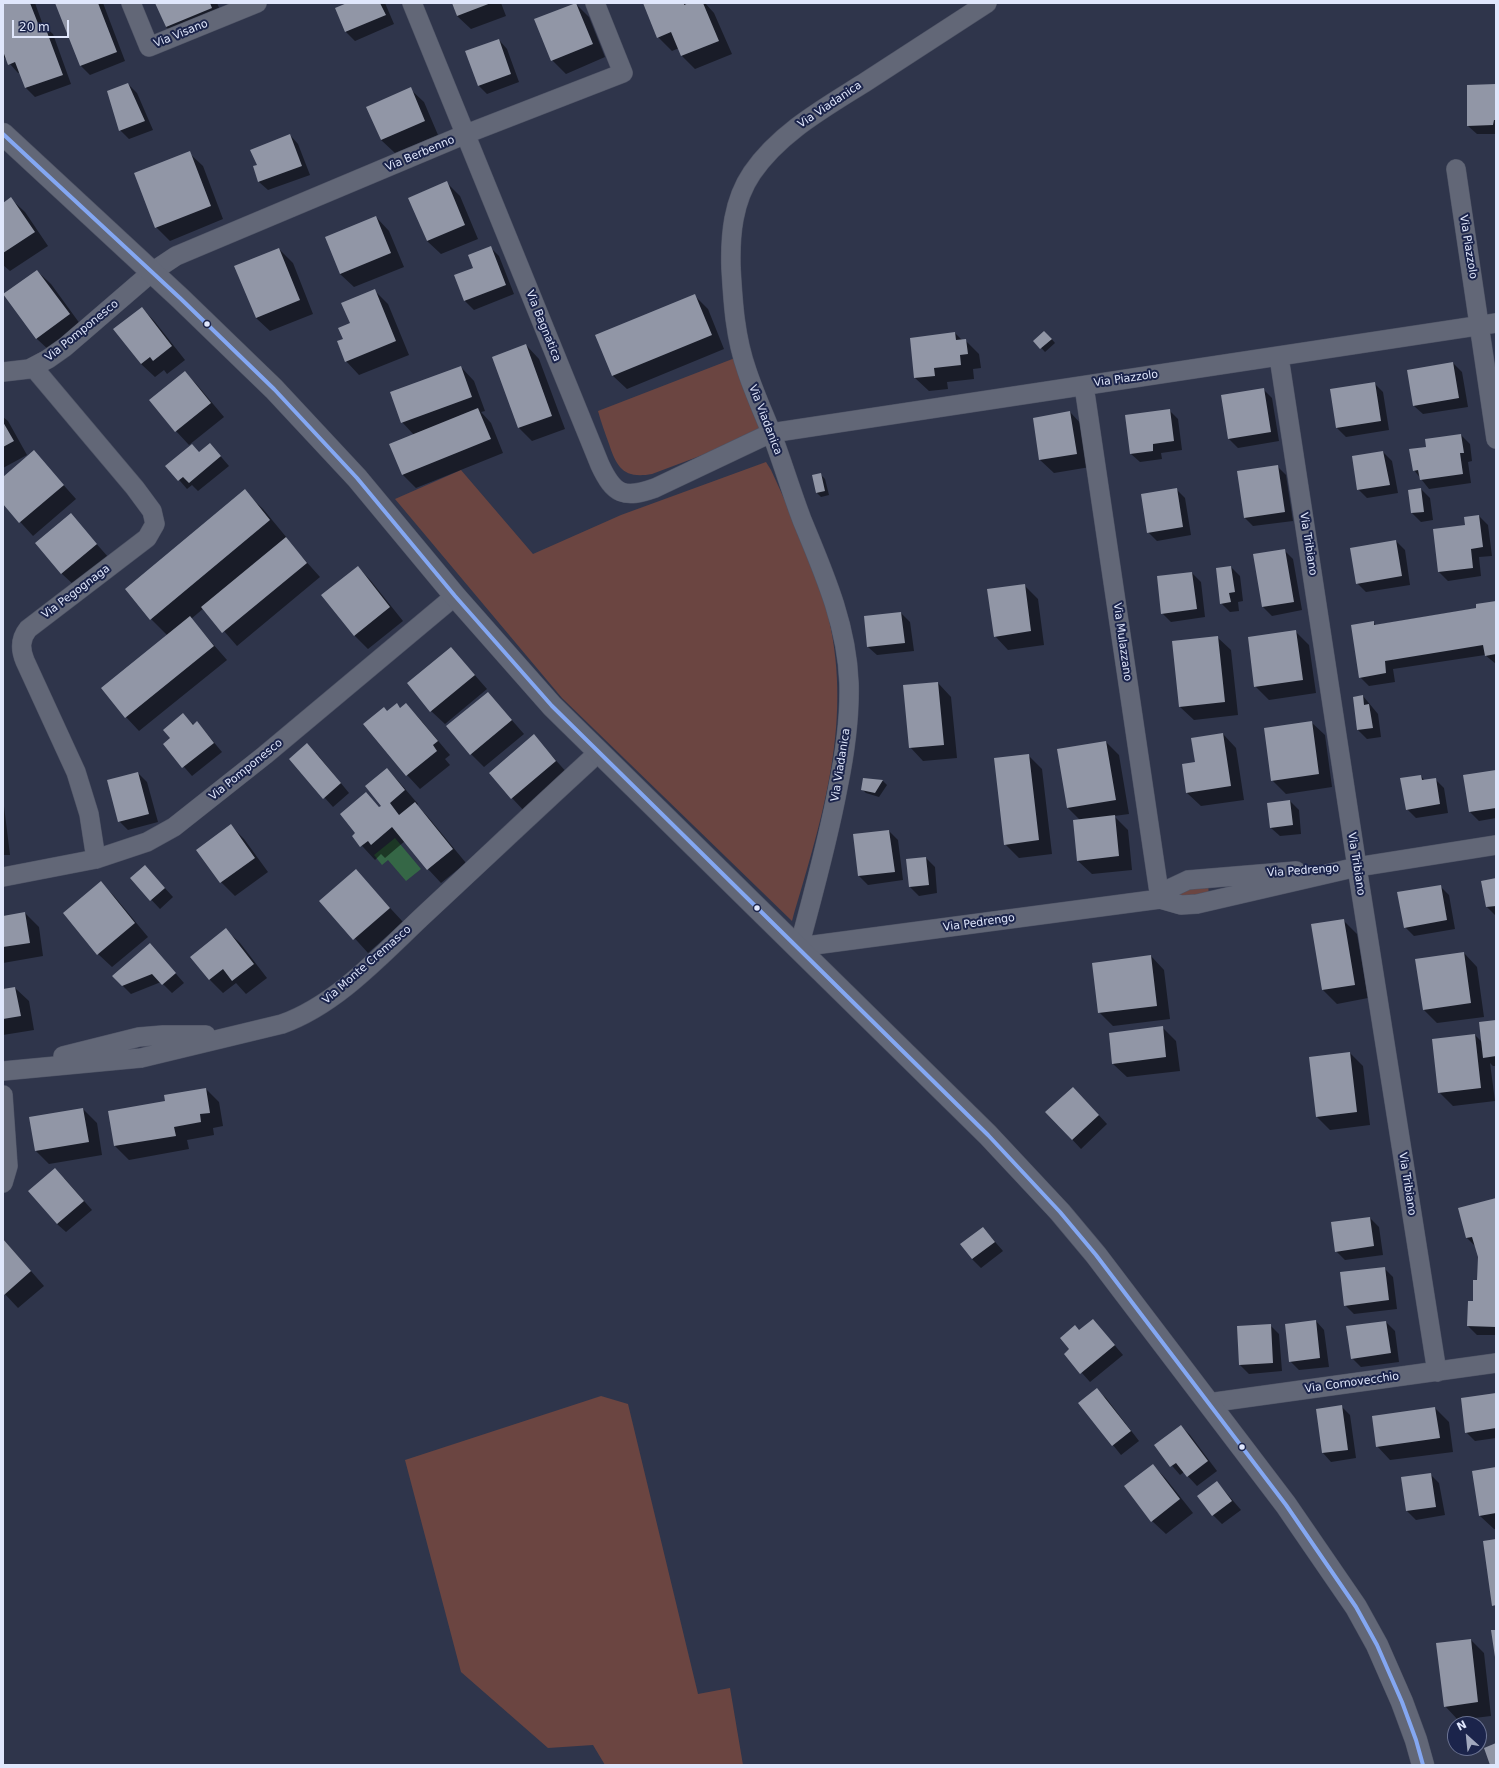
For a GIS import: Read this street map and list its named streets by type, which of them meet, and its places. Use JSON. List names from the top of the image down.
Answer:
{
  "streets": {
    "street": [
      "Via Visano",
      "Via Viadanica",
      "Via Berbenno",
      "Via Piazzolo",
      "Via Bagnatica",
      "Via Pomponesco",
      "Via Tribiano",
      "Via Pegognaga",
      "Via Mulazzano",
      "Via Pedrengo",
      "Via Monte Cremasco",
      "Via Cornovecchio"
    ]
  },
  "crossings": [
    ["Via Viadanica", "Via Piazzolo"],
    ["Via Viadanica", "Via Bagnatica"],
    ["Via Viadanica", "Via Pedrengo"],
    ["Via Berbenno", "Via Bagnatica"],
    ["Via Berbenno", "Via Pomponesco"],
    ["Via Piazzolo", "Via Bagnatica"],
    ["Via Piazzolo", "Via Tribiano"],
    ["Via Piazzolo", "Via Mulazzano"],
    ["Via Pomponesco", "Via Pegognaga"],
    ["Via Tribiano", "Via Pedrengo"],
    ["Via Tribiano", "Via Cornovecchio"],
    ["Via Mulazzano", "Via Pedrengo"]
  ],
  "scale_bar": "20 m",
  "north": "top left"
}
